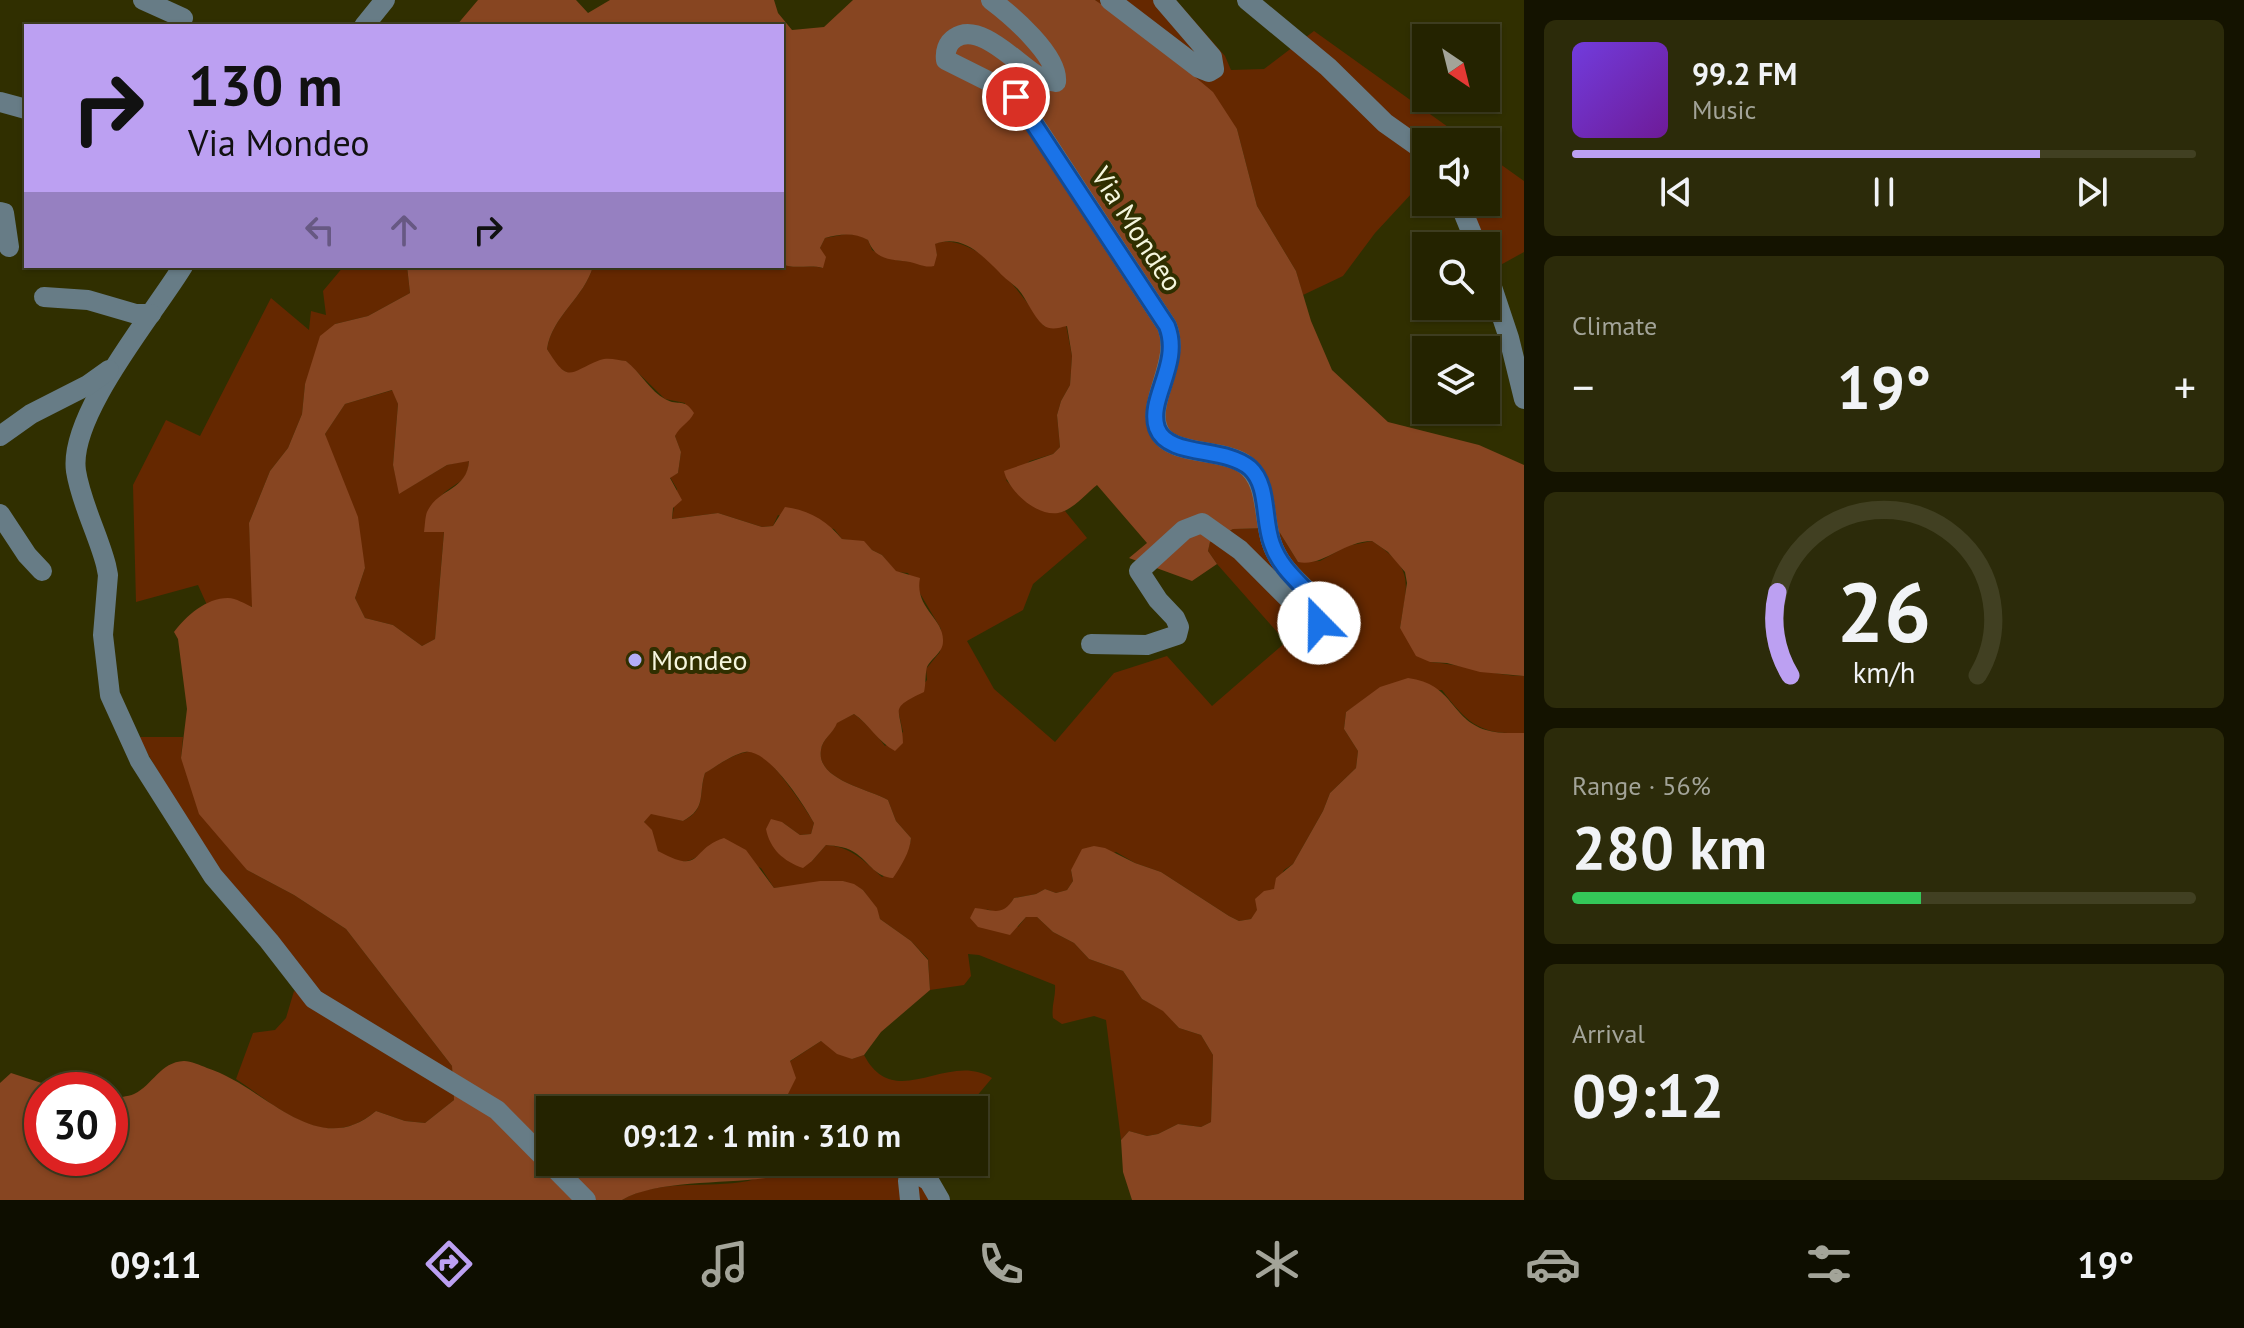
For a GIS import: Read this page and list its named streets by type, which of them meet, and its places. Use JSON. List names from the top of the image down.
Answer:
{
  "streets": {
    "street": ["Via Mondeo"]
  },
  "places": ["Mondeo"],
  "north": "bottom right",
  "page": {
    "turn": ["130 m", "Via Mondeo"],
    "song": ["99.2 FM", "Music"],
    "tile": [
      "Climate",
      ["Range · 56%", "280 km"],
      ["Arrival", "09:12"]
    ],
    "heat": ["−", "19°", "+"],
    "limit": "30",
    "trip": "09:12 · 1 min · 310 m",
    "tabs": ["09:11", "19°"],
    "gauge": ["26", "km/h"]
  }
}
